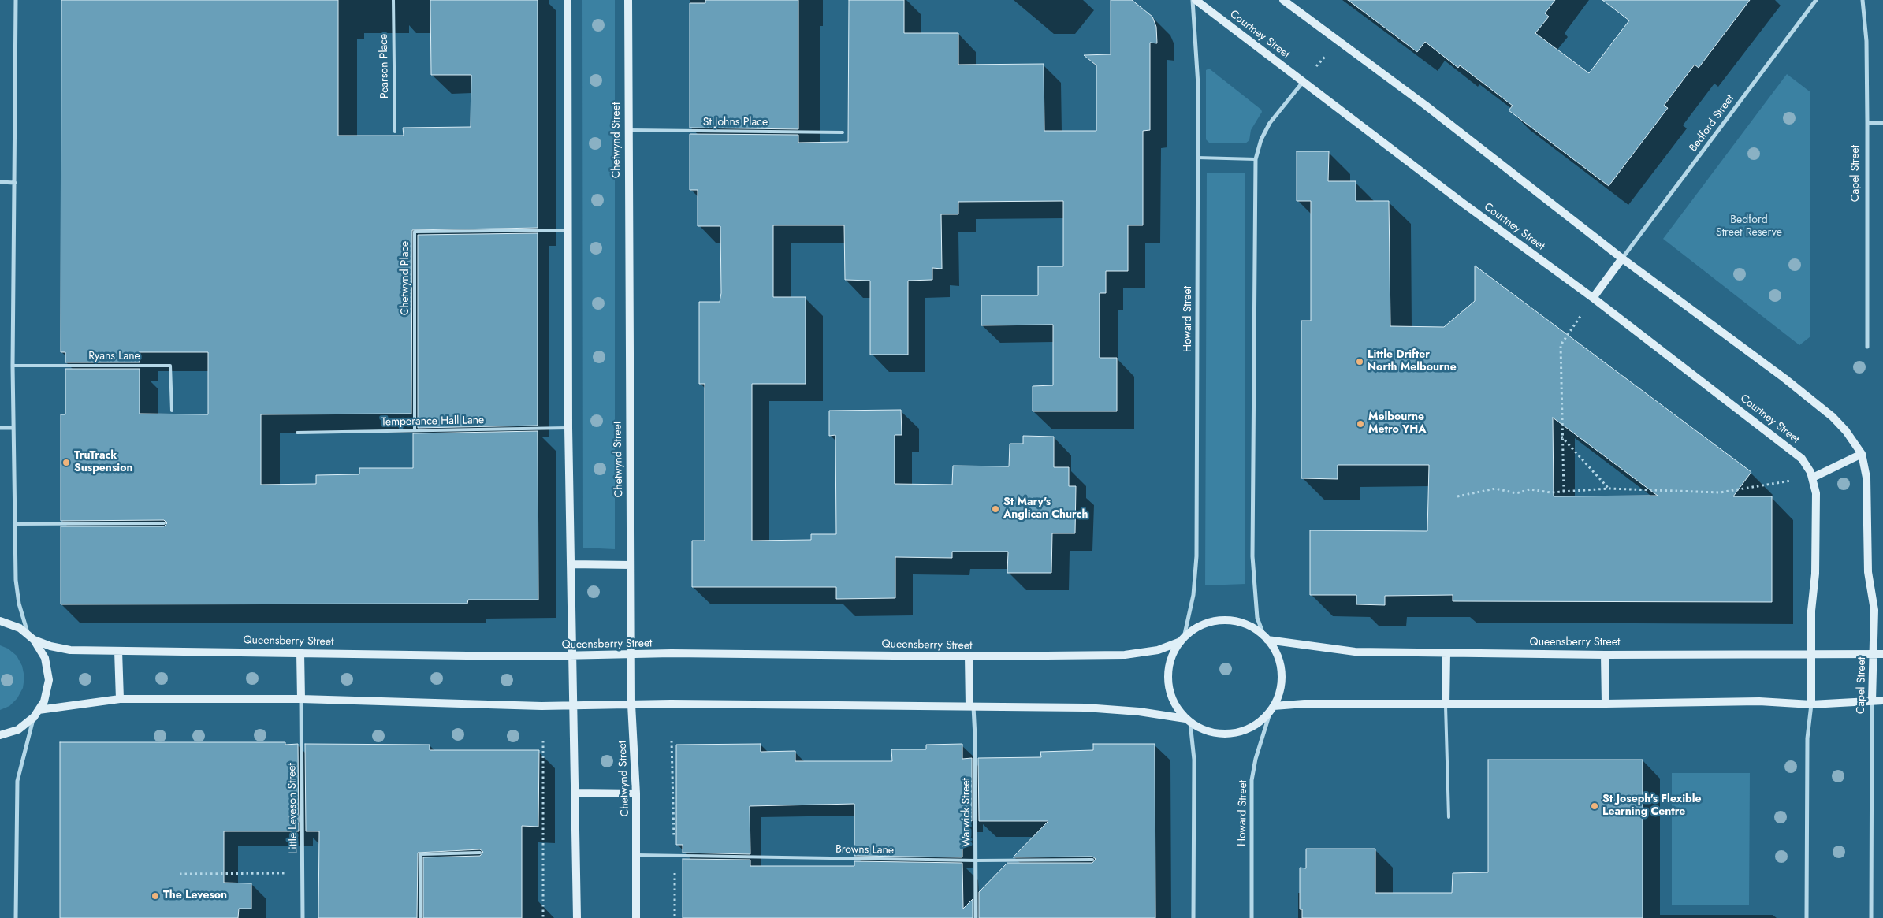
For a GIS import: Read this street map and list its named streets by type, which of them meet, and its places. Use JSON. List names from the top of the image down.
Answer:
{
  "streets": {
    "street": [
      "Courtney Street",
      "Bedford Street",
      "Chetwynd Street",
      "Capel Street",
      "Howard Street",
      "Queensberry Street",
      "Little Leveson Street",
      "Warwick Street"
    ],
    "lane": [
      "Pearson Place",
      "St Johns Place",
      "Chetwynd Place",
      "Ryans Lane",
      "Temperance Hall Lane",
      "Browns Lane"
    ]
  },
  "crossings": [
    ["Courtney Street", "Howard Street"],
    ["St Johns Place", "Chetwynd Street"],
    ["Chetwynd Street", "Queensberry Street"],
    ["Chetwynd Street", "Browns Lane"],
    ["Capel Street", "Queensberry Street"],
    ["Chetwynd Place", "Temperance Hall Lane"],
    ["Howard Street", "Queensberry Street"],
    ["Warwick Street", "Browns Lane"]
  ],
  "parks": ["Bedford Street Reserve"],
  "places": [
    "Little Drifter North Melbourne",
    "Melbourne Metro YHA",
    "TruTrack Suspension",
    "St Mary's Anglican Church",
    "St Joseph's Flexible Learning Centre",
    "The Leveson"
  ]
}
